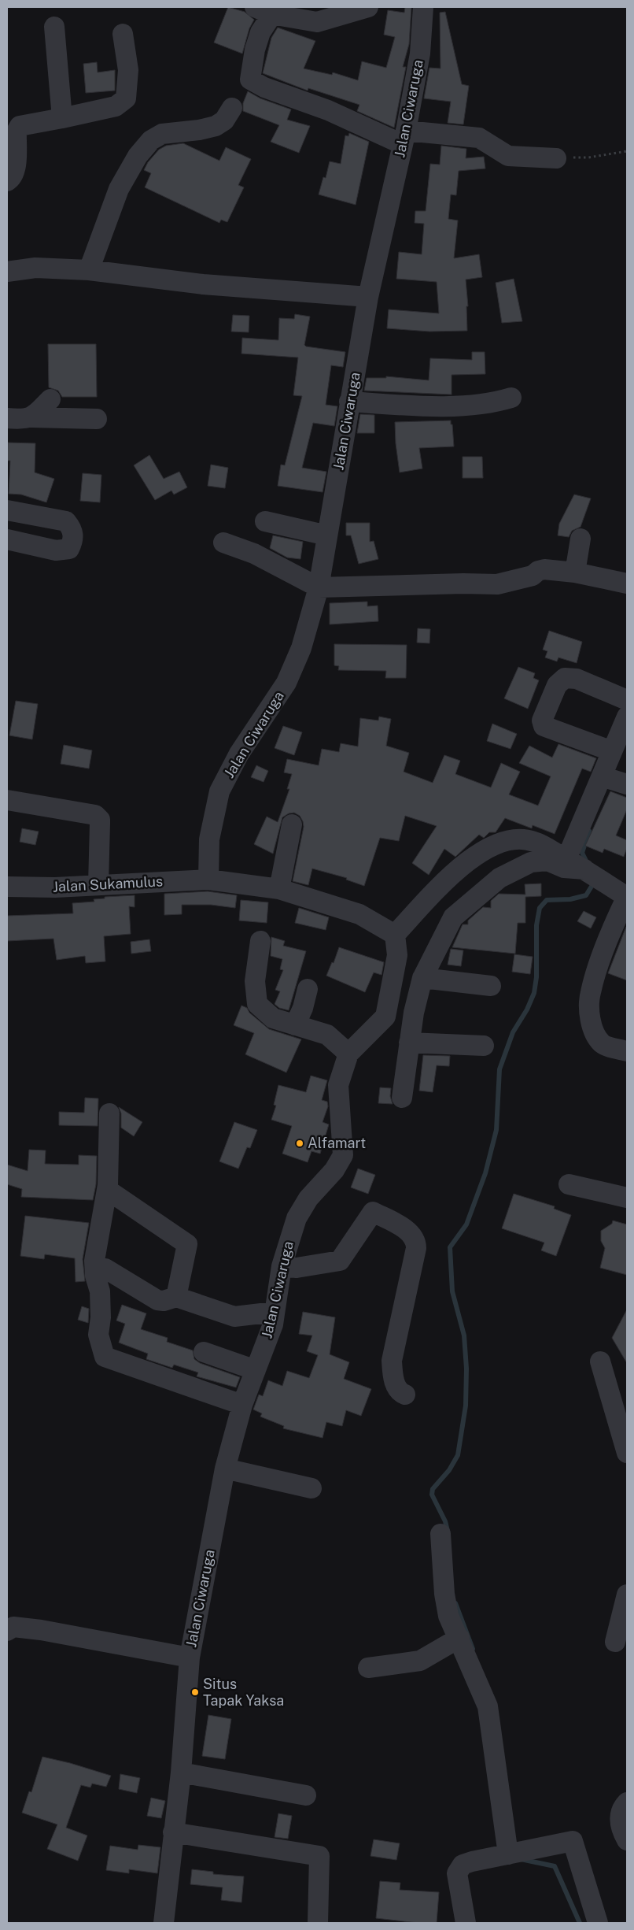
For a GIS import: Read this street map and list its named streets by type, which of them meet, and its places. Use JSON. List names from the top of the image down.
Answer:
{
  "streets": {
    "street": ["Jalan Ciwaruga", "Jalan Sukamulus"]
  },
  "crossings": [
    ["Jalan Ciwaruga", "Jalan Sukamulus"]
  ],
  "places": ["Alfamart", "Situs Tapak Yaksa"]
}
